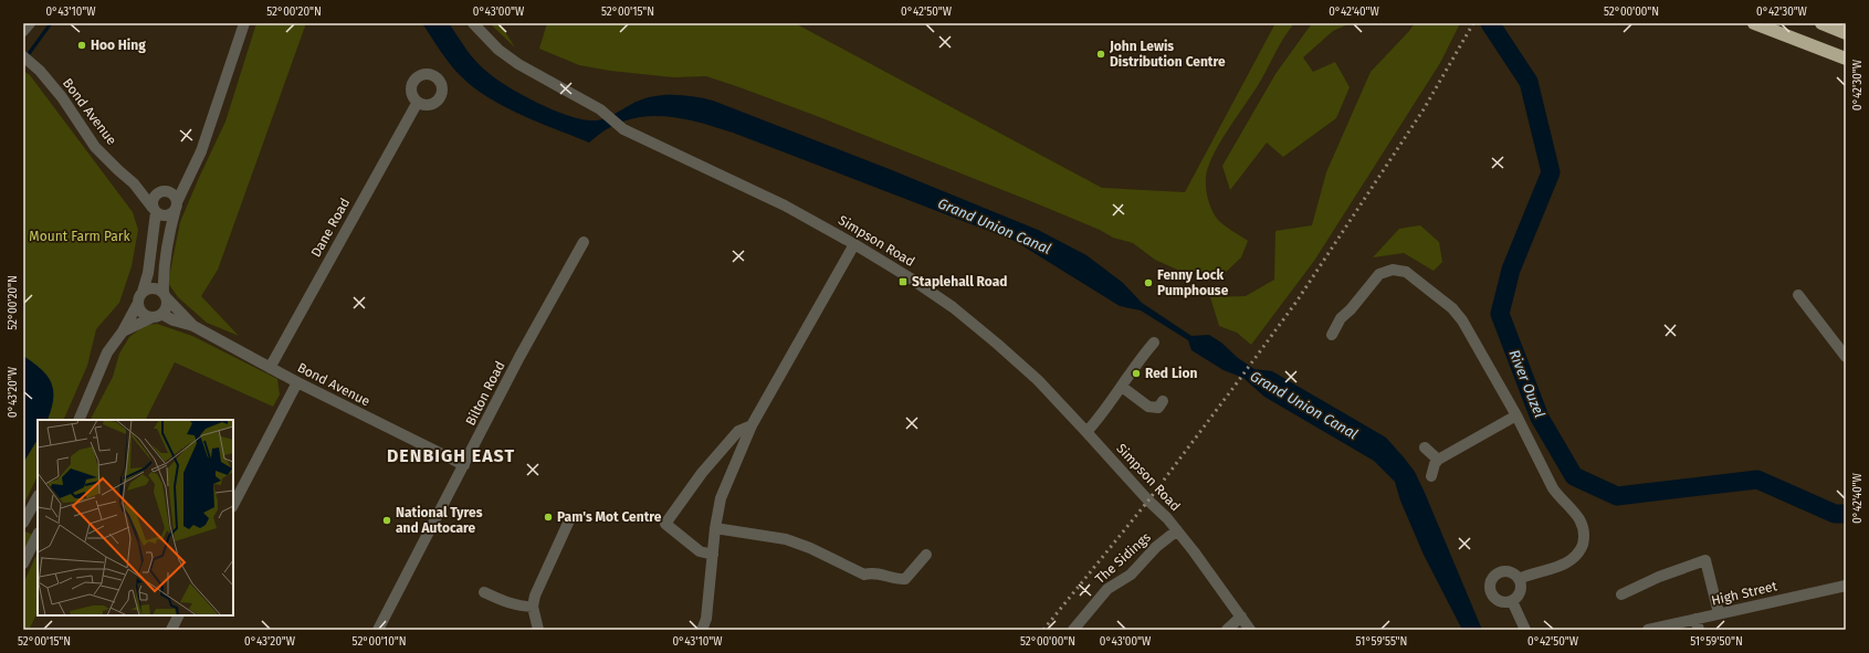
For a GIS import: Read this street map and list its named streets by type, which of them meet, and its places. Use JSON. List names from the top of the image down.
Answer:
{
  "streets": {
    "street": [
      "Bond Avenue",
      "Dane Road",
      "Simpson Road",
      "Bilton Road",
      "The Sidings",
      "High Street"
    ]
  },
  "crossings": [
    ["Bond Avenue", "Dane Road"],
    ["Bond Avenue", "Bilton Road"],
    ["Simpson Road", "The Sidings"]
  ],
  "districts": ["DENBIGH EAST"],
  "water": ["Grand Union Canal", "River Ouzel"],
  "parks": ["Mount Farm Park"],
  "places": {
    "other": [
      "Hoo Hing",
      "John Lewis Distribution Centre",
      "Fenny Lock Pumphouse",
      "Red Lion",
      "Pam's Mot Centre",
      "National Tyres and Autocare"
    ],
    "transit": ["Staplehall Road"]
  },
  "coordinates": [
    "0°43'10\"W",
    "52°00'20\"N",
    "0°43'00\"W",
    "52°00'15\"N",
    "0°42'50\"W",
    "0°42'40\"W",
    "52°00'00\"N",
    "0°42'30\"W",
    "0°43'20\"W",
    "52°00'10\"N",
    "51°59'55\"N",
    "51°59'50\"N"
  ]
}
